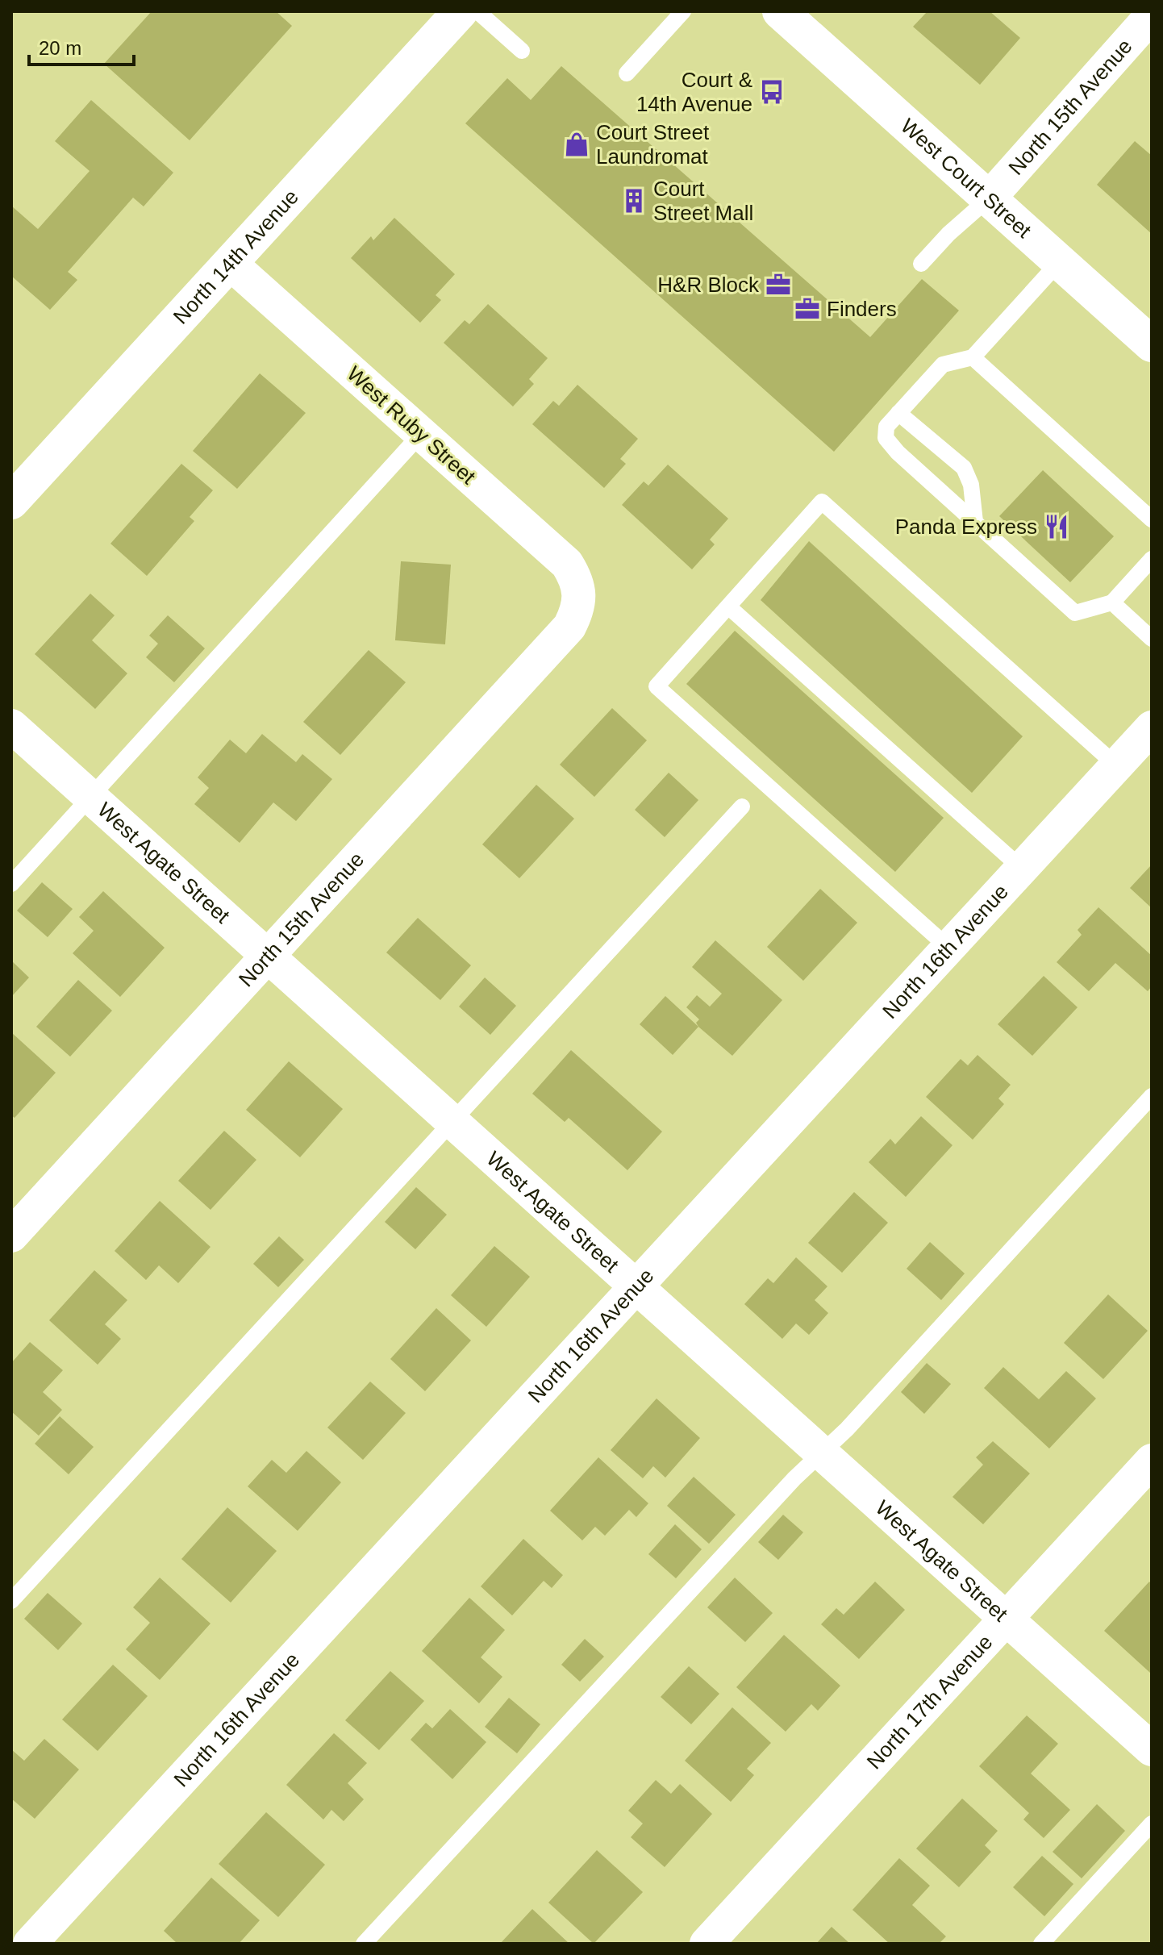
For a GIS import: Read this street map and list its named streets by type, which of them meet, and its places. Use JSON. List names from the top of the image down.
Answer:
{
  "streets": {
    "street": [
      "North 15th Avenue",
      "West Court Street",
      "North 14th Avenue",
      "West Ruby Street",
      "West Agate Street",
      "North 16th Avenue",
      "North 17th Avenue"
    ]
  },
  "crossings": [
    ["North 15th Avenue", "West Court Street"],
    ["North 15th Avenue", "West Ruby Street"],
    ["North 15th Avenue", "West Agate Street"],
    ["North 14th Avenue", "West Ruby Street"],
    ["West Agate Street", "North 16th Avenue"],
    ["West Agate Street", "North 17th Avenue"]
  ],
  "places": {
    "bus stop": ["Court & 14th Avenue"],
    "shop": ["Court Street Laundromat"],
    "building": ["Court Street Mall"],
    "office": ["H&R Block", "Finders"],
    "restaurant": ["Panda Express"]
  },
  "scale_bar": "20 m"
}
